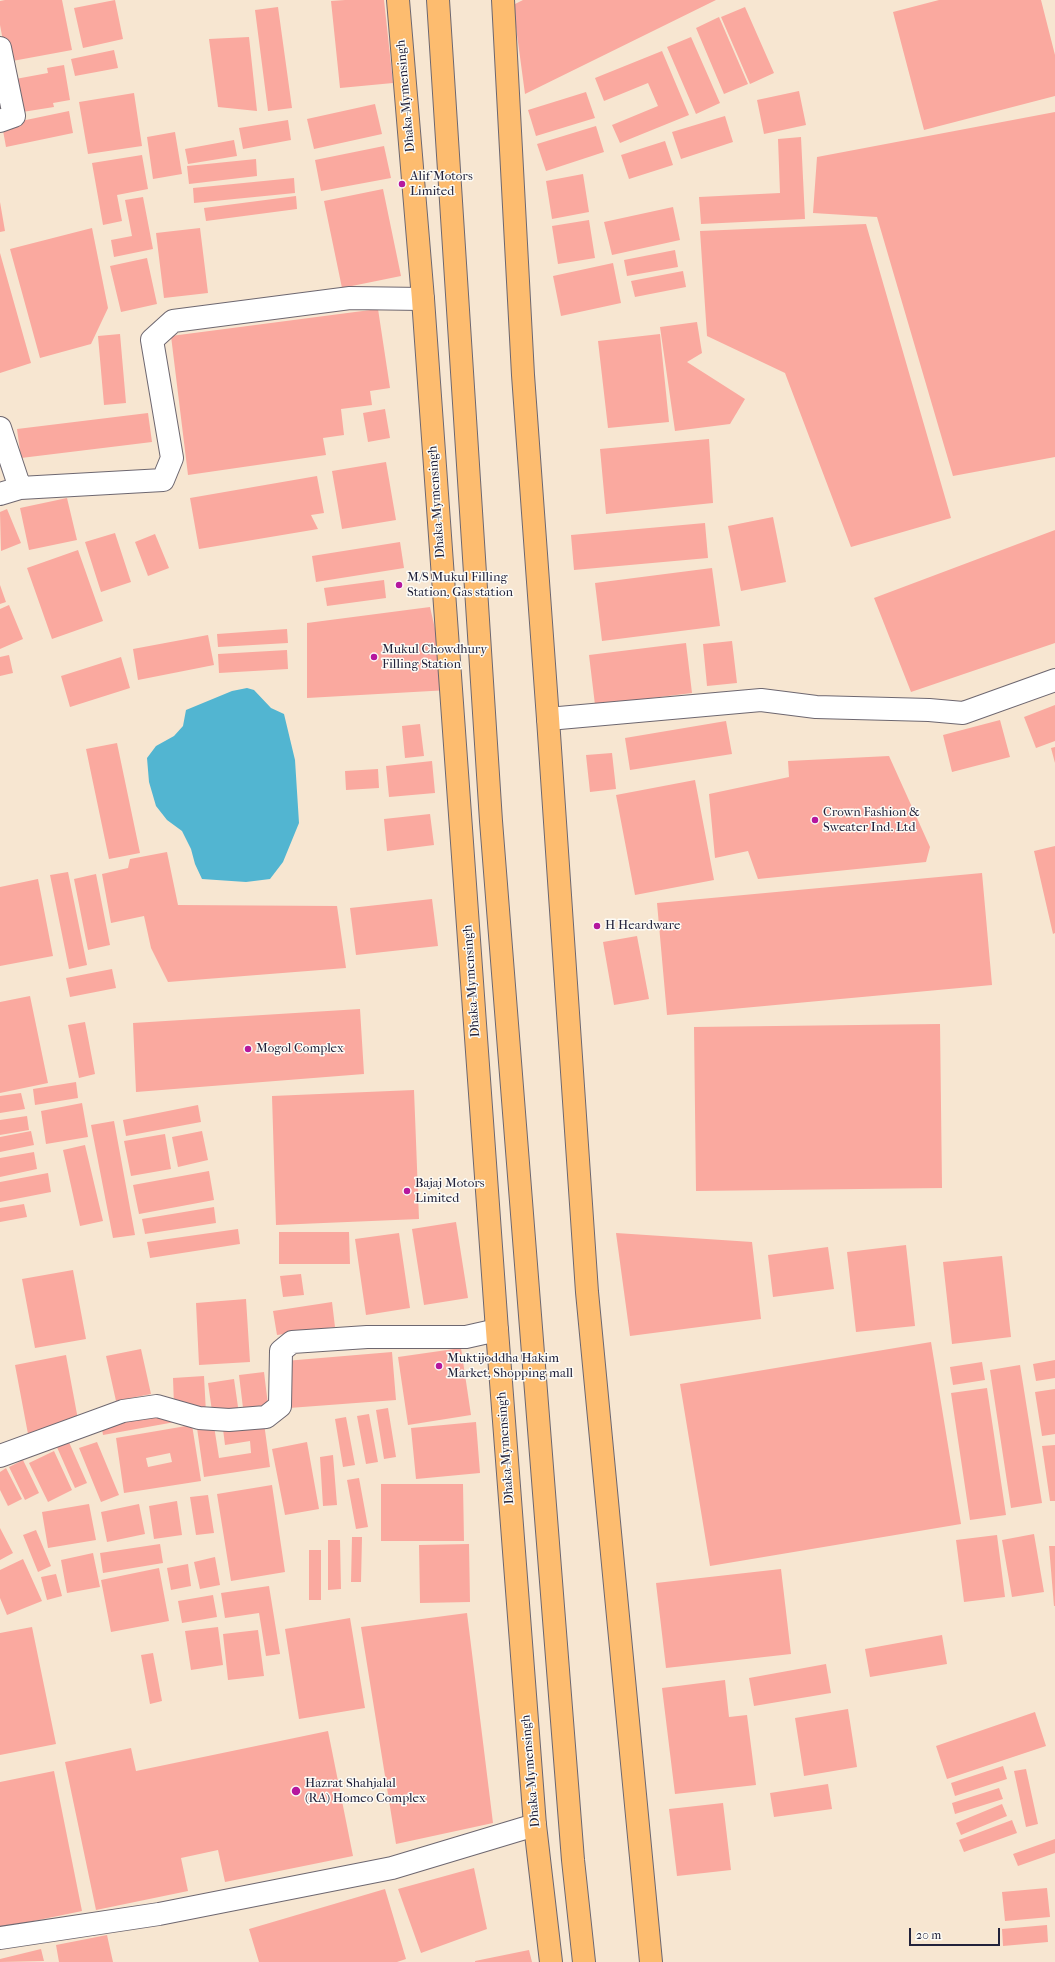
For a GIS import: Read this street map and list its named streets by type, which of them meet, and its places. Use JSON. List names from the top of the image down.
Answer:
{
  "streets": {
    "highway": ["Dhaka-Mymensingh"]
  },
  "places": [
    "Alif Motors Limited",
    "M/S Mukul Filling Station, Gas station",
    "Mukul Chowdhury Filling Station",
    "Crown Fashion & Sweater Ind. Ltd",
    "H Heardware",
    "Mogol Complex",
    "Bajaj Motors Limited",
    "Muktijoddha Hakim Market, Shopping mall",
    "Hazrat Shahjalal (RA) Homeo Complex"
  ],
  "scale_bar": "20 m"
}
